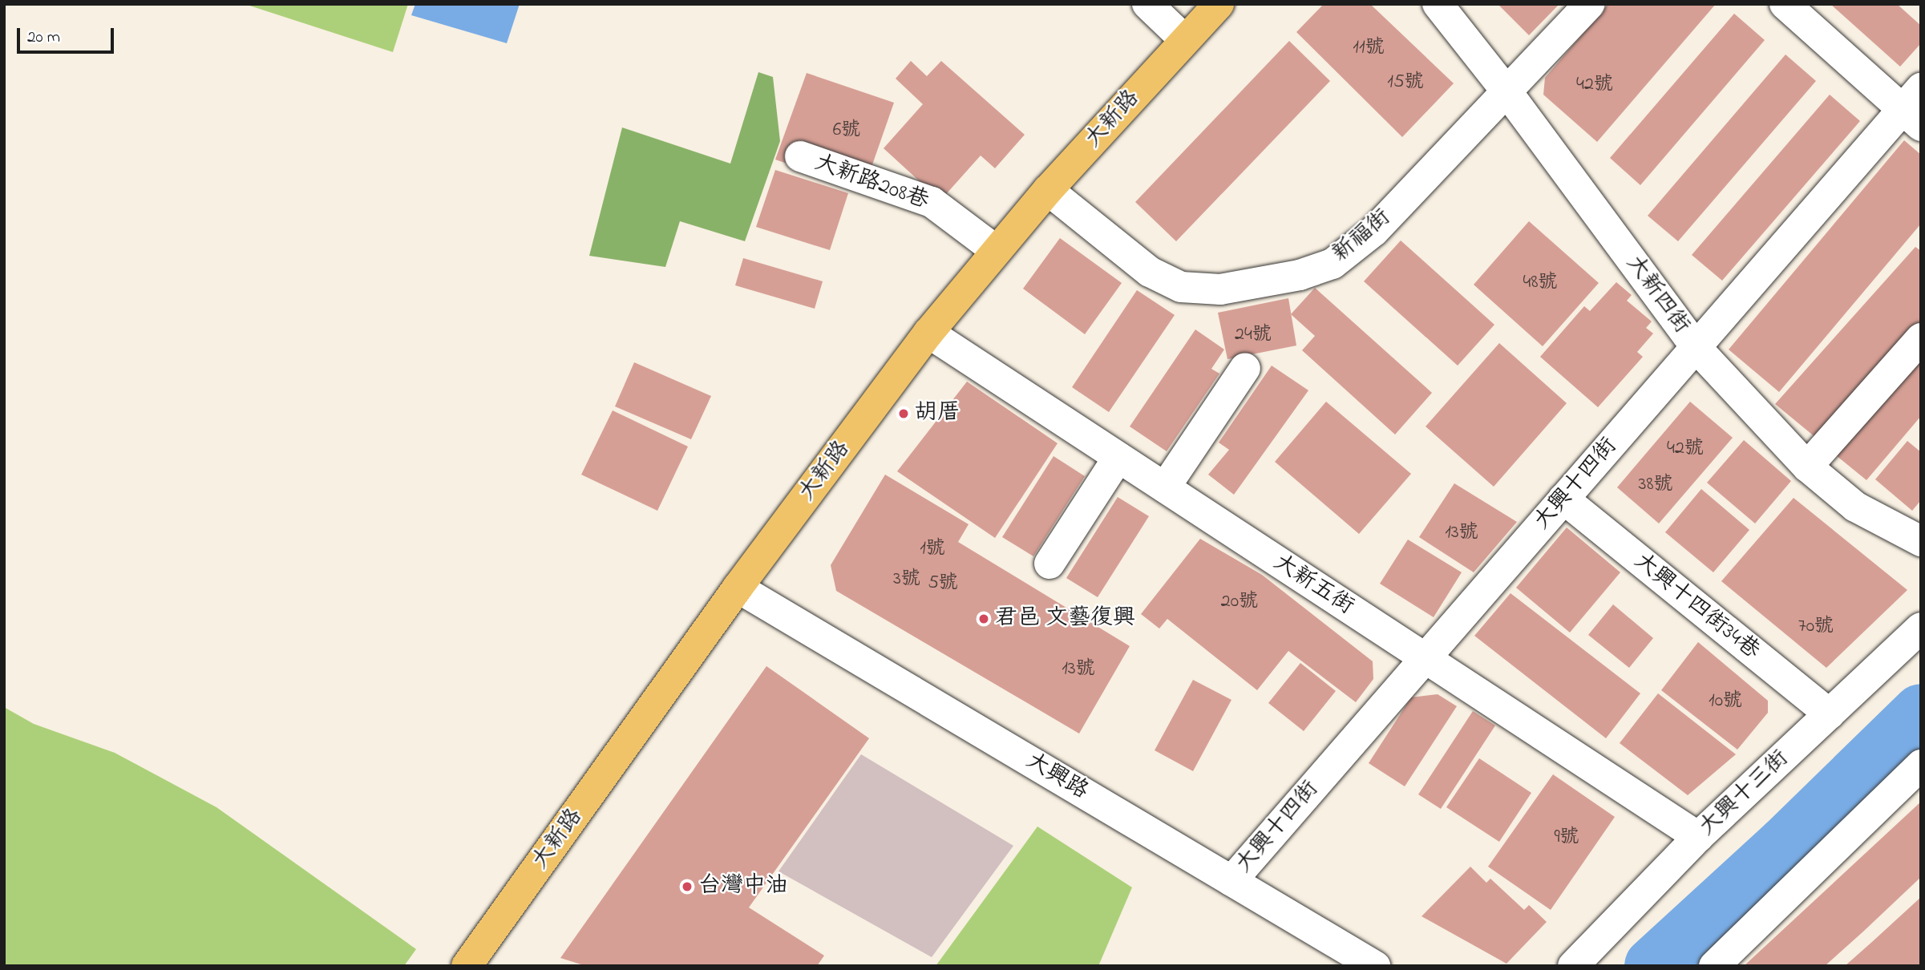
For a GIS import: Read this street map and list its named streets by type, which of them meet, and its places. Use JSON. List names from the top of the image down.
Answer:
{
  "streets": {
    "main road": ["大新路"],
    "street": [
      "大新路208巷",
      "新福街",
      "大新四街",
      "大興十四街",
      "大新五街",
      "大興十四街34巷",
      "大興路",
      "大興十三街"
    ]
  },
  "crossings": [
    ["大新路", "大新路208巷"],
    ["大新路", "新福街"],
    ["大新路", "大新五街"],
    ["大新路", "大興路"],
    ["新福街", "大新四街"],
    ["大新四街", "大興十四街"],
    ["大興十四街", "大新五街"],
    ["大興十四街", "大興十四街34巷"],
    ["大興十四街", "大興路"],
    ["大新五街", "大興十三街"],
    ["大興十四街34巷", "大興十三街"]
  ],
  "places": ["胡厝", "君邑 文藝復興", "台灣中油"],
  "house_numbers": [
    "11號",
    "15號",
    "42號",
    "6號",
    "48號",
    "24號",
    "42號",
    "38號",
    "13號",
    "1號",
    "3號",
    "5號",
    "20號",
    "70號",
    "13號",
    "10號",
    "9號"
  ],
  "scale_bar": "20 m"
}
